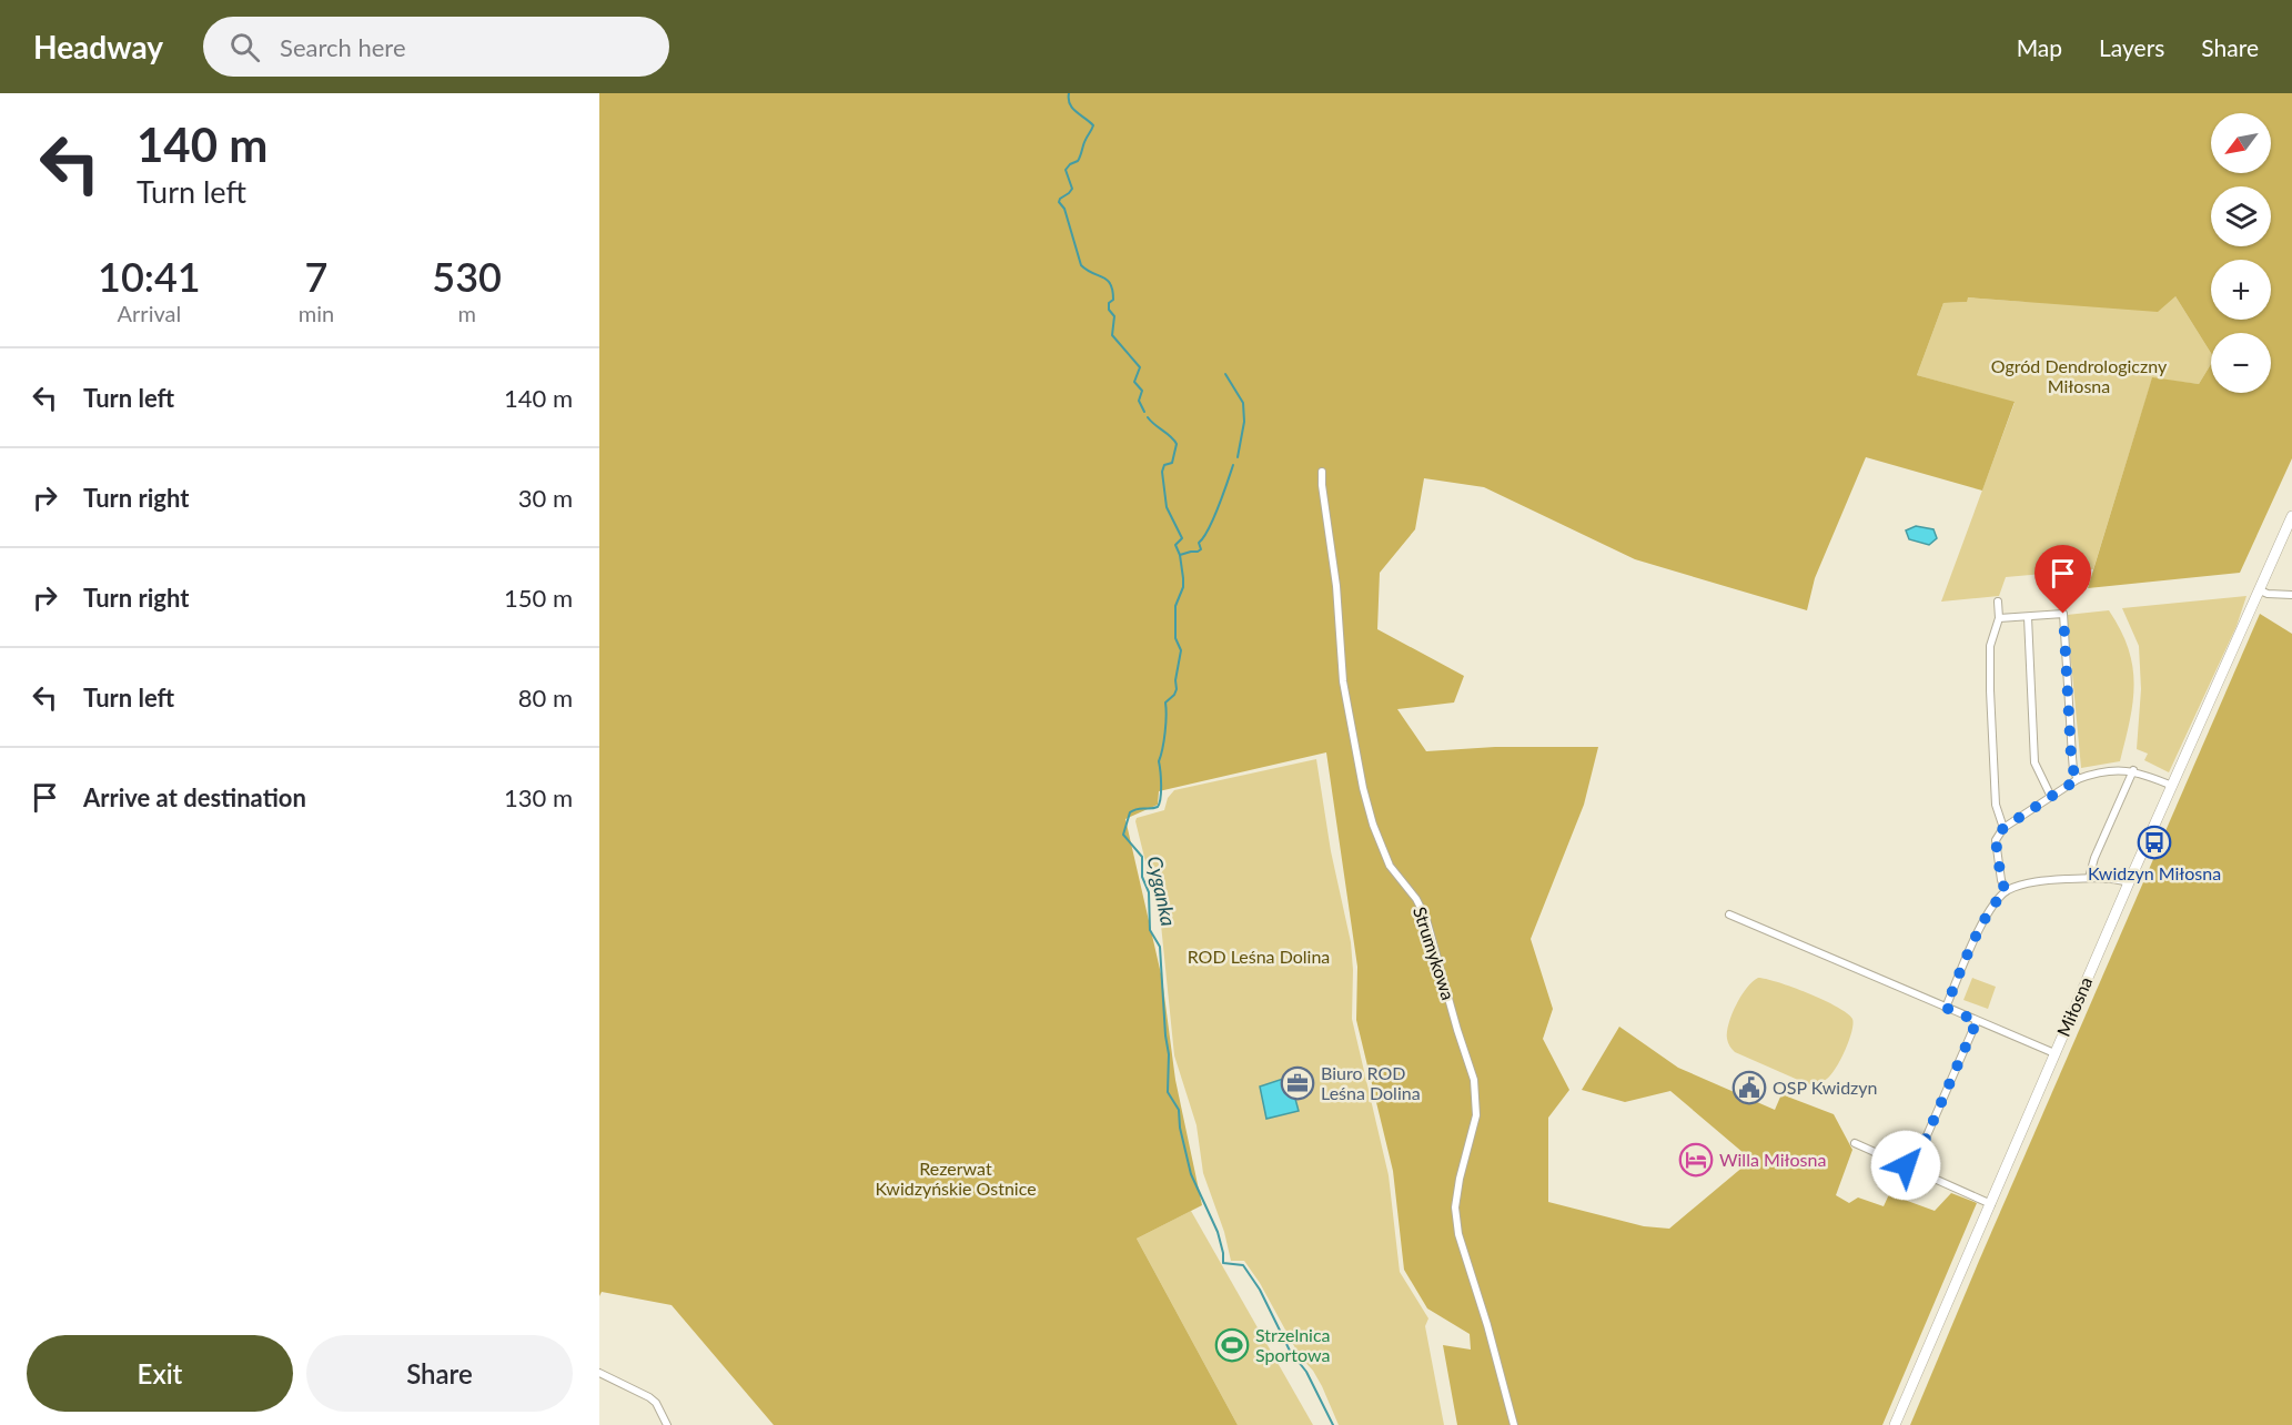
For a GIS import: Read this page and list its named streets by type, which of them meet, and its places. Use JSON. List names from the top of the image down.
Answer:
{
  "streets": {
    "main road": ["Miłosna"],
    "street": ["Strumykowa"]
  },
  "water": ["Cyganka"],
  "parks": ["Ogród Dendrologiczny Miłosna", "ROD Leśna Dolina", "Rezerwat Kwidzyńskie Ostnice"],
  "places": {
    "bus stop": ["Kwidzyn Miłosna"],
    "office": ["Biuro ROD Leśna Dolina"],
    "public building": ["OSP Kwidzyn"],
    "hotel": ["Willa Miłosna"],
    "sports": ["Strzelnica Sportowa"]
  },
  "north": "bottom left",
  "page": {
    "header": "Headway",
    "search": "Search here",
    "nav": ["Map", "Layers", "Share"],
    "turn": ["140 m", "Turn left"],
    "map_buttons": ["+", "−"],
    "eta": [
      "10:41",
      "Arrival",
      "7",
      "min",
      "530",
      "m"
    ],
    "list": [
      {
        "name": "Turn left",
        "value": "140 m"
      },
      {
        "name": "Turn right",
        "value": "30 m"
      },
      {
        "name": "Turn right",
        "value": "150 m"
      },
      {
        "name": "Turn left",
        "value": "80 m"
      },
      {
        "name": "Arrive at destination",
        "value": "130 m"
      }
    ],
    "buttons": ["Exit", "Share"]
  }
}
